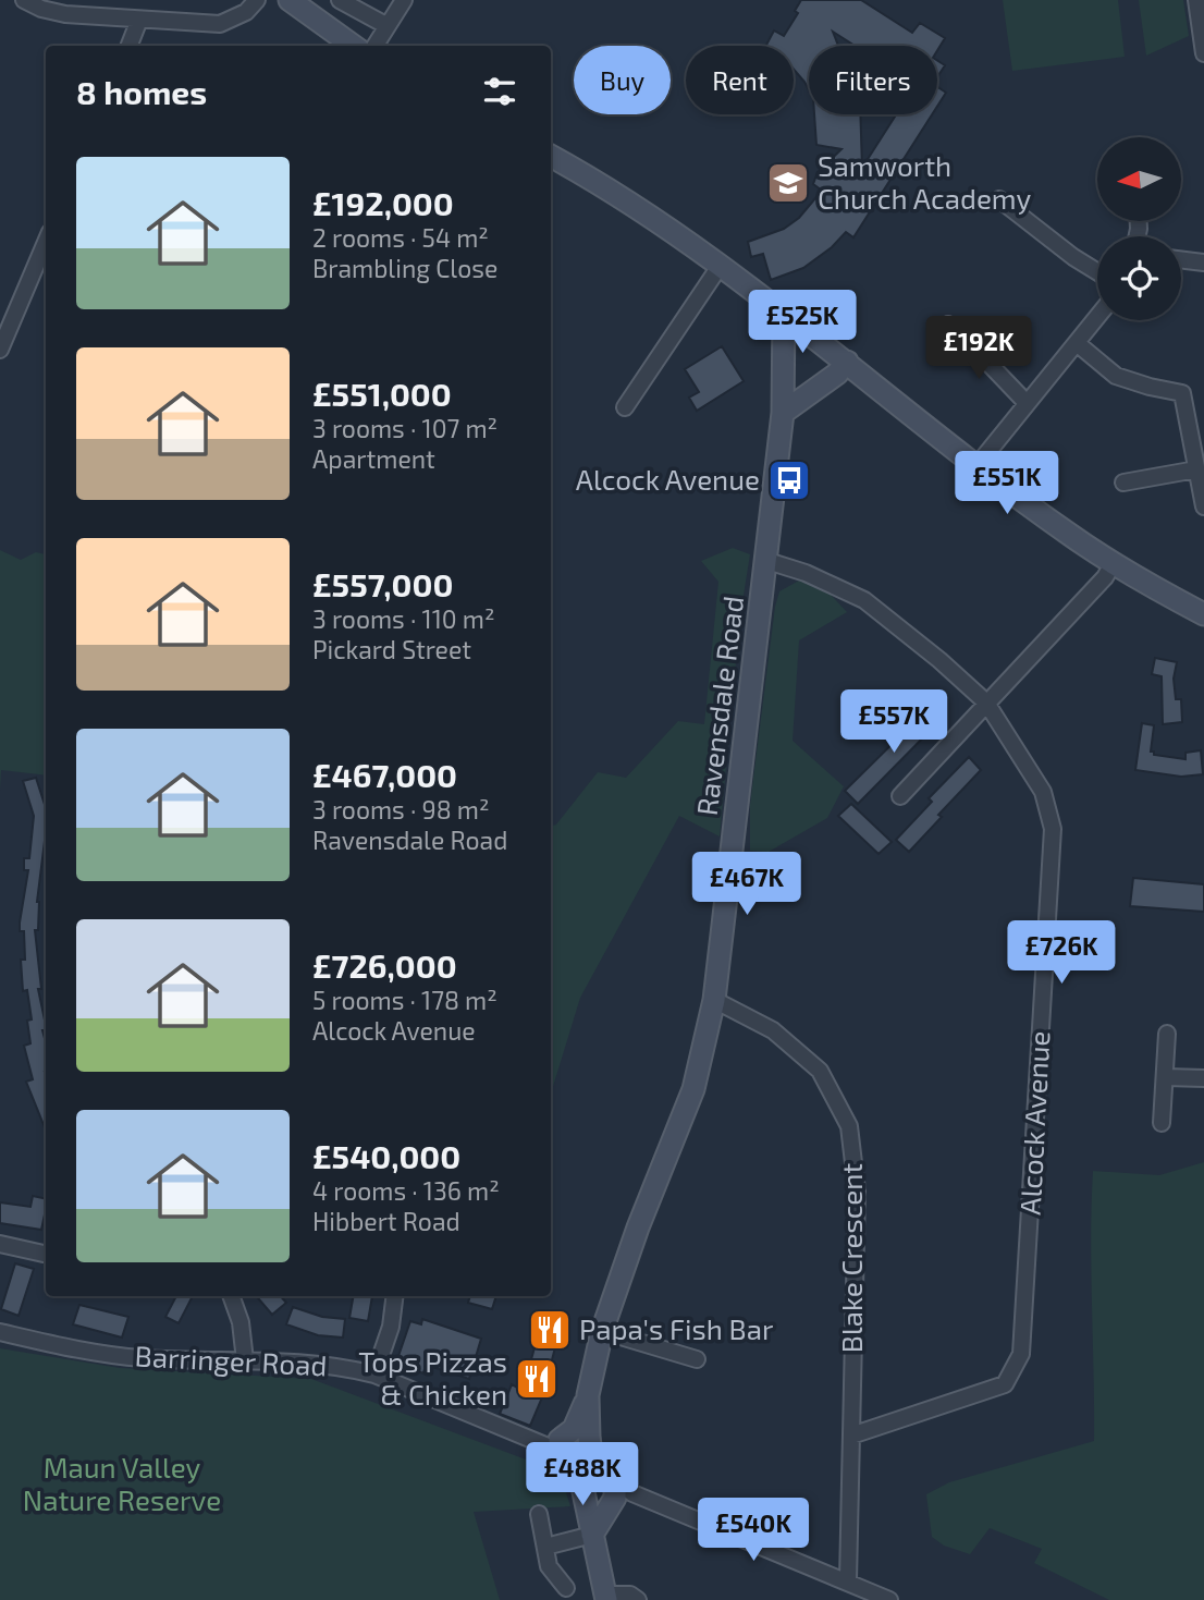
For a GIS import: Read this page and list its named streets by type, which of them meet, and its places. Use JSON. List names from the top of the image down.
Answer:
{
  "streets": {
    "main road": ["Ravensdale Road"],
    "street": ["Alcock Avenue", "Blake Crescent", "Barringer Road"]
  },
  "crossings": [
    ["Ravensdale Road", "Alcock Avenue"],
    ["Ravensdale Road", "Blake Crescent"],
    ["Ravensdale Road", "Barringer Road"],
    ["Alcock Avenue", "Blake Crescent"]
  ],
  "parks": ["Maun Valley Nature Reserve"],
  "places": {
    "school or university": ["Samworth Church Academy"],
    "bus stop": ["Alcock Avenue"],
    "restaurant": ["Papa's Fish Bar", "Tops Pizzas & Chicken"]
  },
  "north": "left",
  "page": {
    "chip": ["Buy", "Rent", "Filters"],
    "heading": "8 homes",
    "list": [
      {
        "name": "£192,000",
        "note": "2 rooms · 54 m² · Brambling Close"
      },
      {
        "name": "£551,000",
        "note": "3 rooms · 107 m² · Apartment"
      },
      {
        "name": "£557,000",
        "note": "3 rooms · 110 m² · Pickard Street"
      },
      {
        "name": "£467,000",
        "note": "3 rooms · 98 m² · Ravensdale Road"
      },
      {
        "name": "£726,000",
        "note": "5 rooms · 178 m² · Alcock Avenue"
      },
      {
        "name": "£540,000",
        "note": "4 rooms · 136 m² · Hibbert Road"
      }
    ],
    "price": [
      "£525K",
      "£192K",
      "£551K",
      "£557K",
      "£467K",
      "£726K",
      "£488K",
      "£540K"
    ]
  }
}
